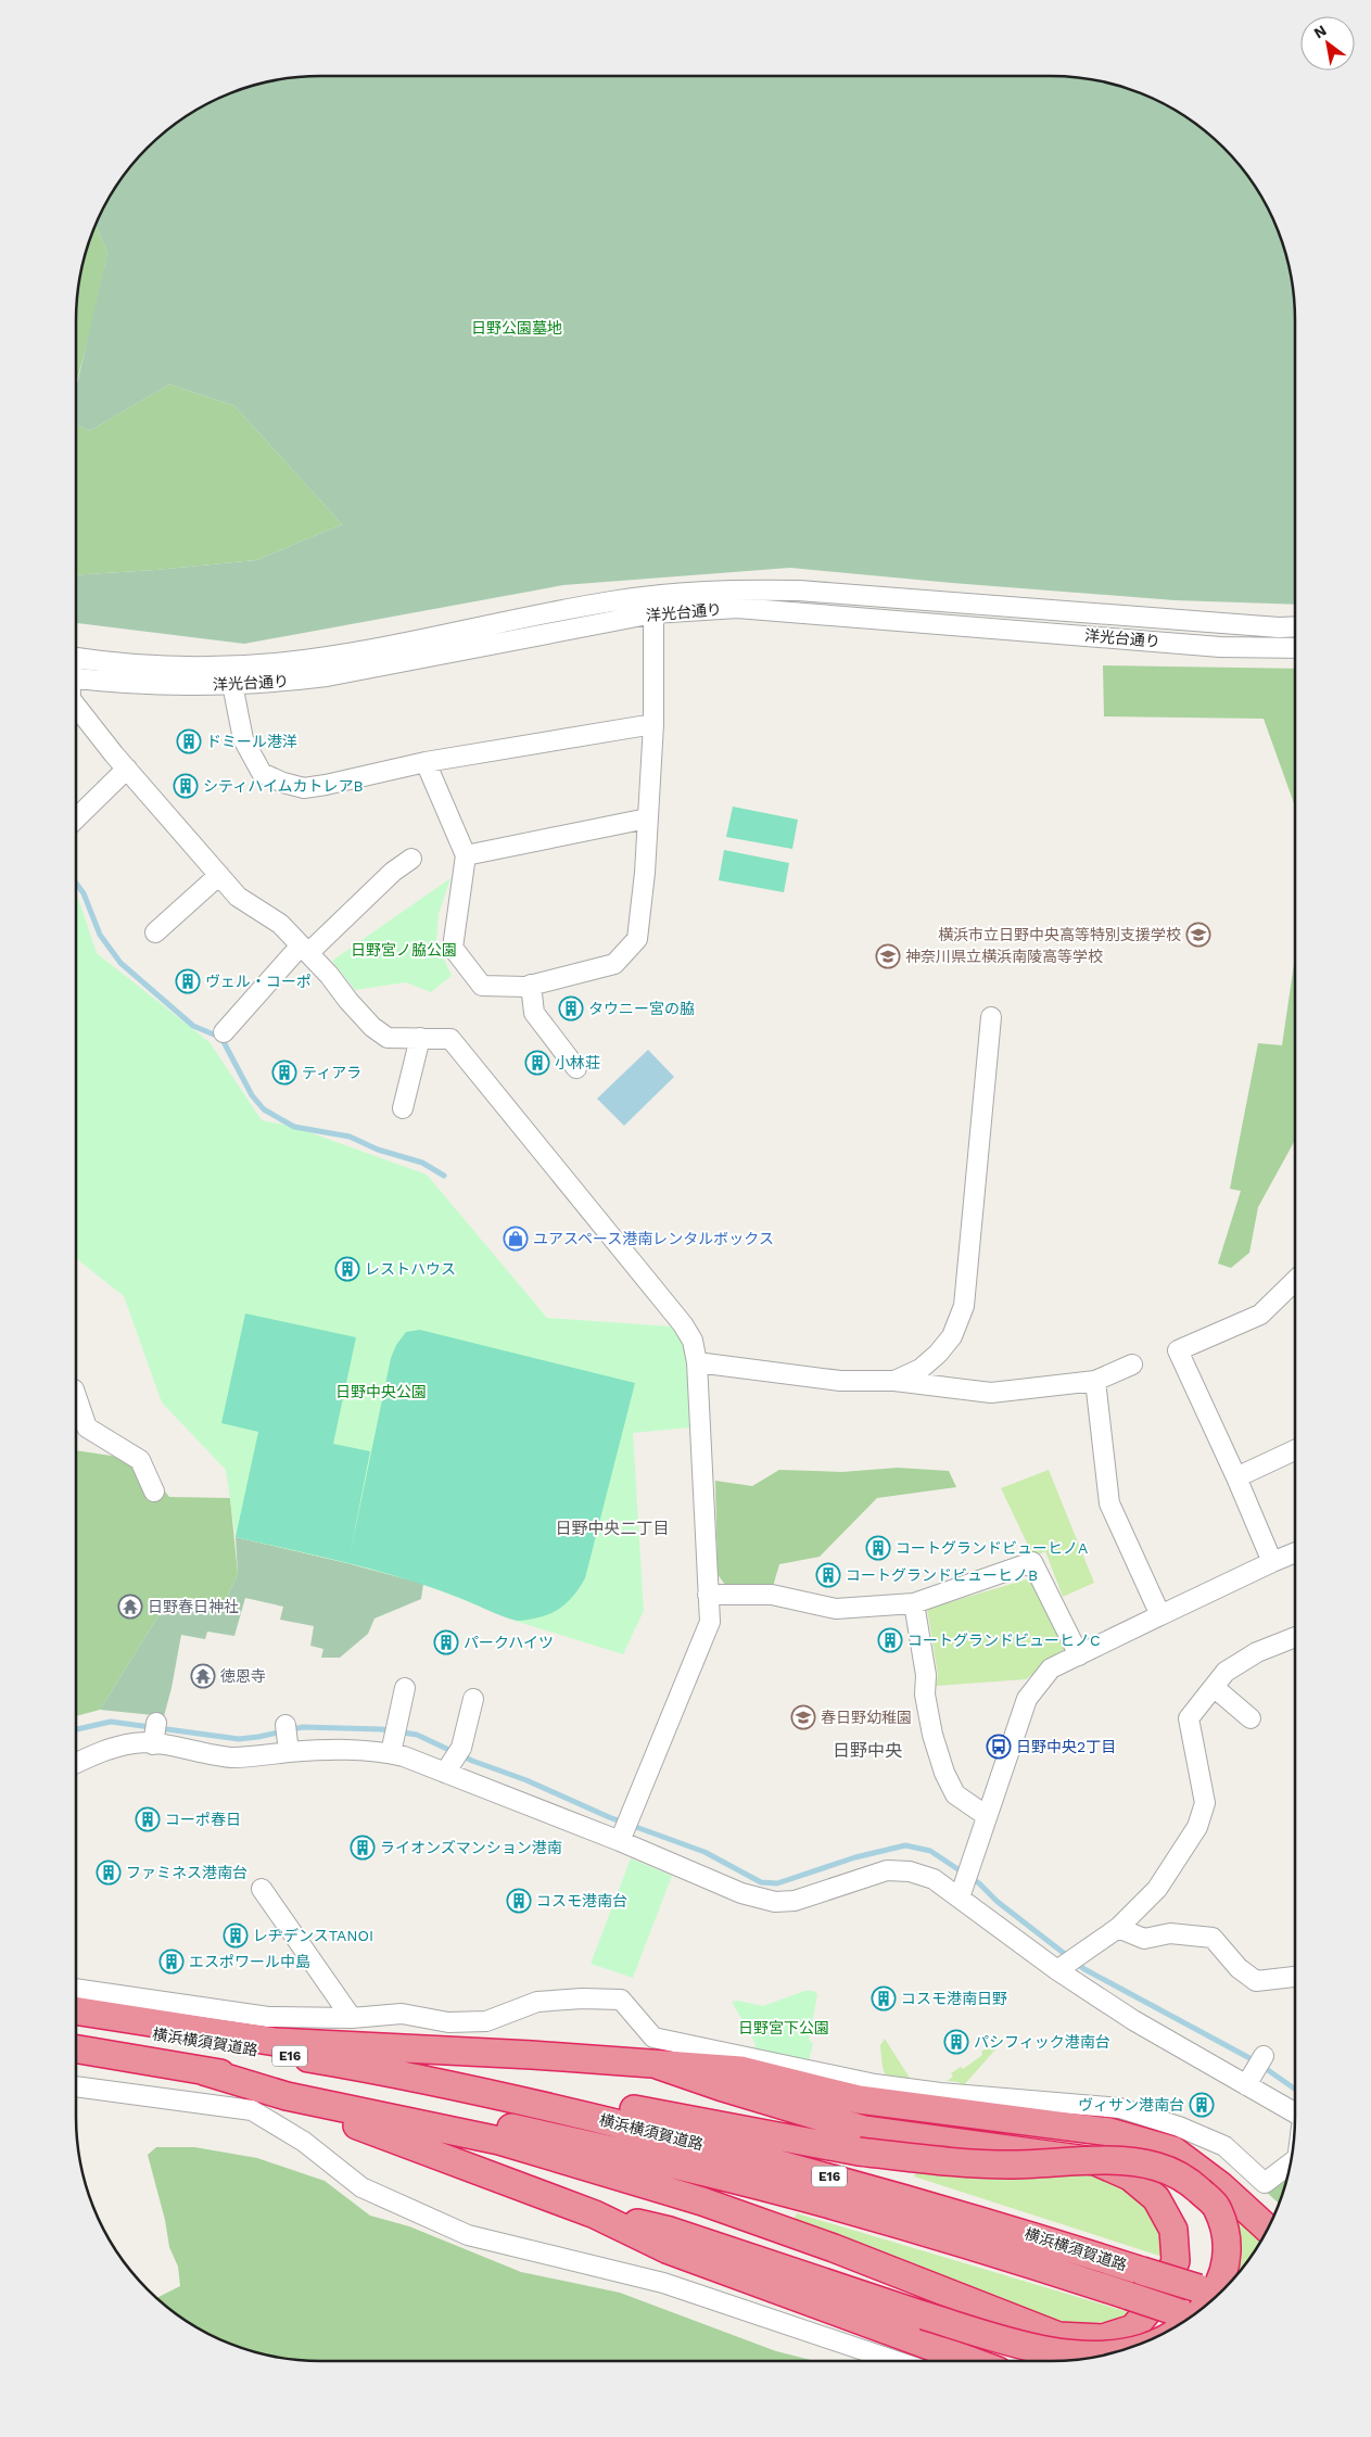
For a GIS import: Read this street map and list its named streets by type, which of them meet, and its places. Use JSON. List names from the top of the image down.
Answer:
{
  "streets": {
    "highway": ["横浜横須賀道路", "E16"],
    "street": ["洋光台通り"]
  },
  "districts": ["日野中央二丁目", "日野中央"],
  "parks": [
    "日野公園墓地",
    "日野宮ノ脇公園",
    "日野中央公園",
    "日野宮下公園"
  ],
  "places": {
    "building": [
      "ドミール港洋",
      "シティハイムカトレアB",
      "ヴェル・コーポ",
      "タウニー宮の脇",
      "小林荘",
      "ティアラ",
      "レストハウス",
      "コートグランドビューヒノA",
      "コートグランドビューヒノB",
      "コートグランドビューヒノC",
      "パークハイツ",
      "コーポ春日",
      "ライオンズマンション港南",
      "ファミネス港南台",
      "コスモ港南台",
      "レヂデンスTANOI",
      "エスポワール中島",
      "コスモ港南日野",
      "パシフィック港南台",
      "ヴィサン港南台"
    ],
    "school or university": ["横浜市立日野中央高等特別支援学校", "神奈川県立横浜南陵高等学校", "春日野幼稚園"],
    "shop": ["ユアスペース港南レンタルボックス"],
    "temple": ["日野春日神社", "徳恩寺"],
    "bus stop": ["日野中央2丁目"]
  },
  "north": "top left"
}
